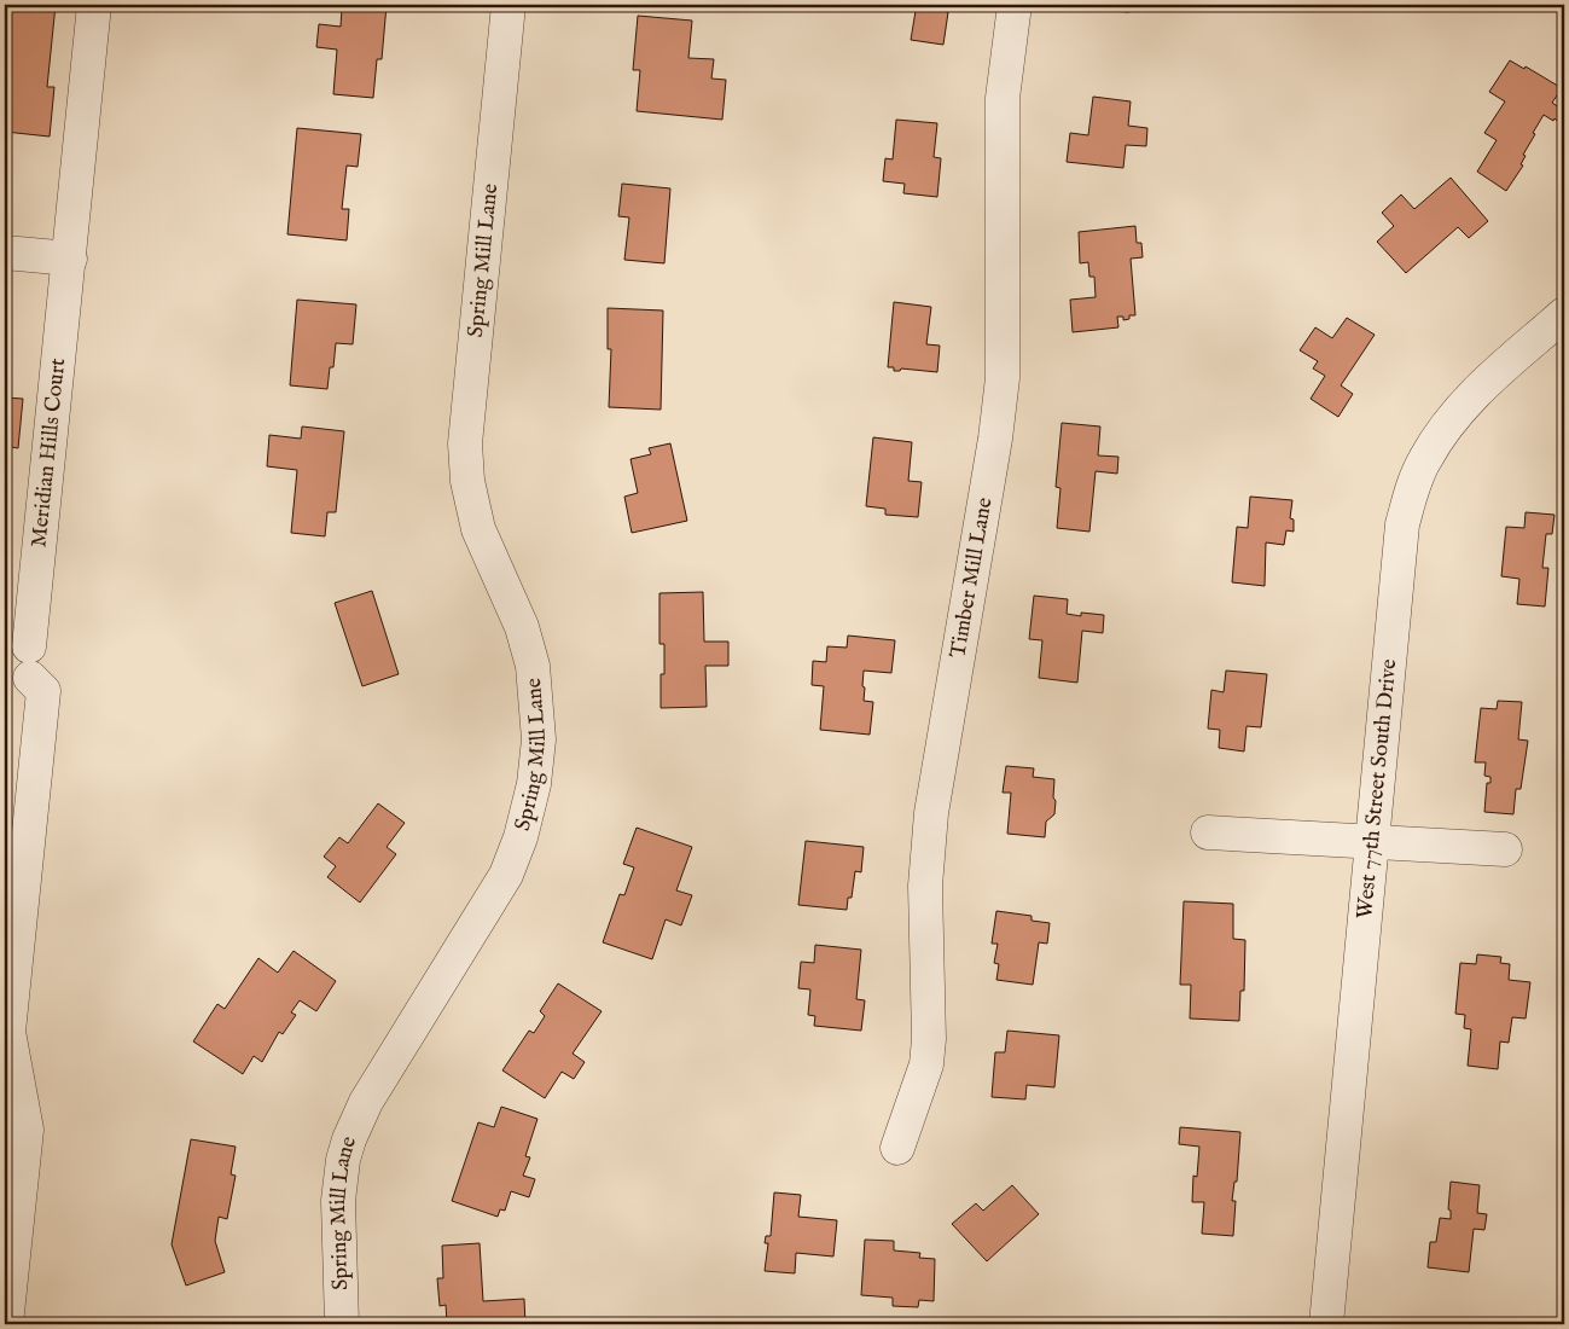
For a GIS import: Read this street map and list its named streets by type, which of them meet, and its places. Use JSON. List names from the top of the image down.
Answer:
{
  "streets": {
    "street": [
      "Spring Mill Lane",
      "Meridian Hills Court",
      "Timber Mill Lane",
      "West 77th Street South Drive"
    ]
  }
}
